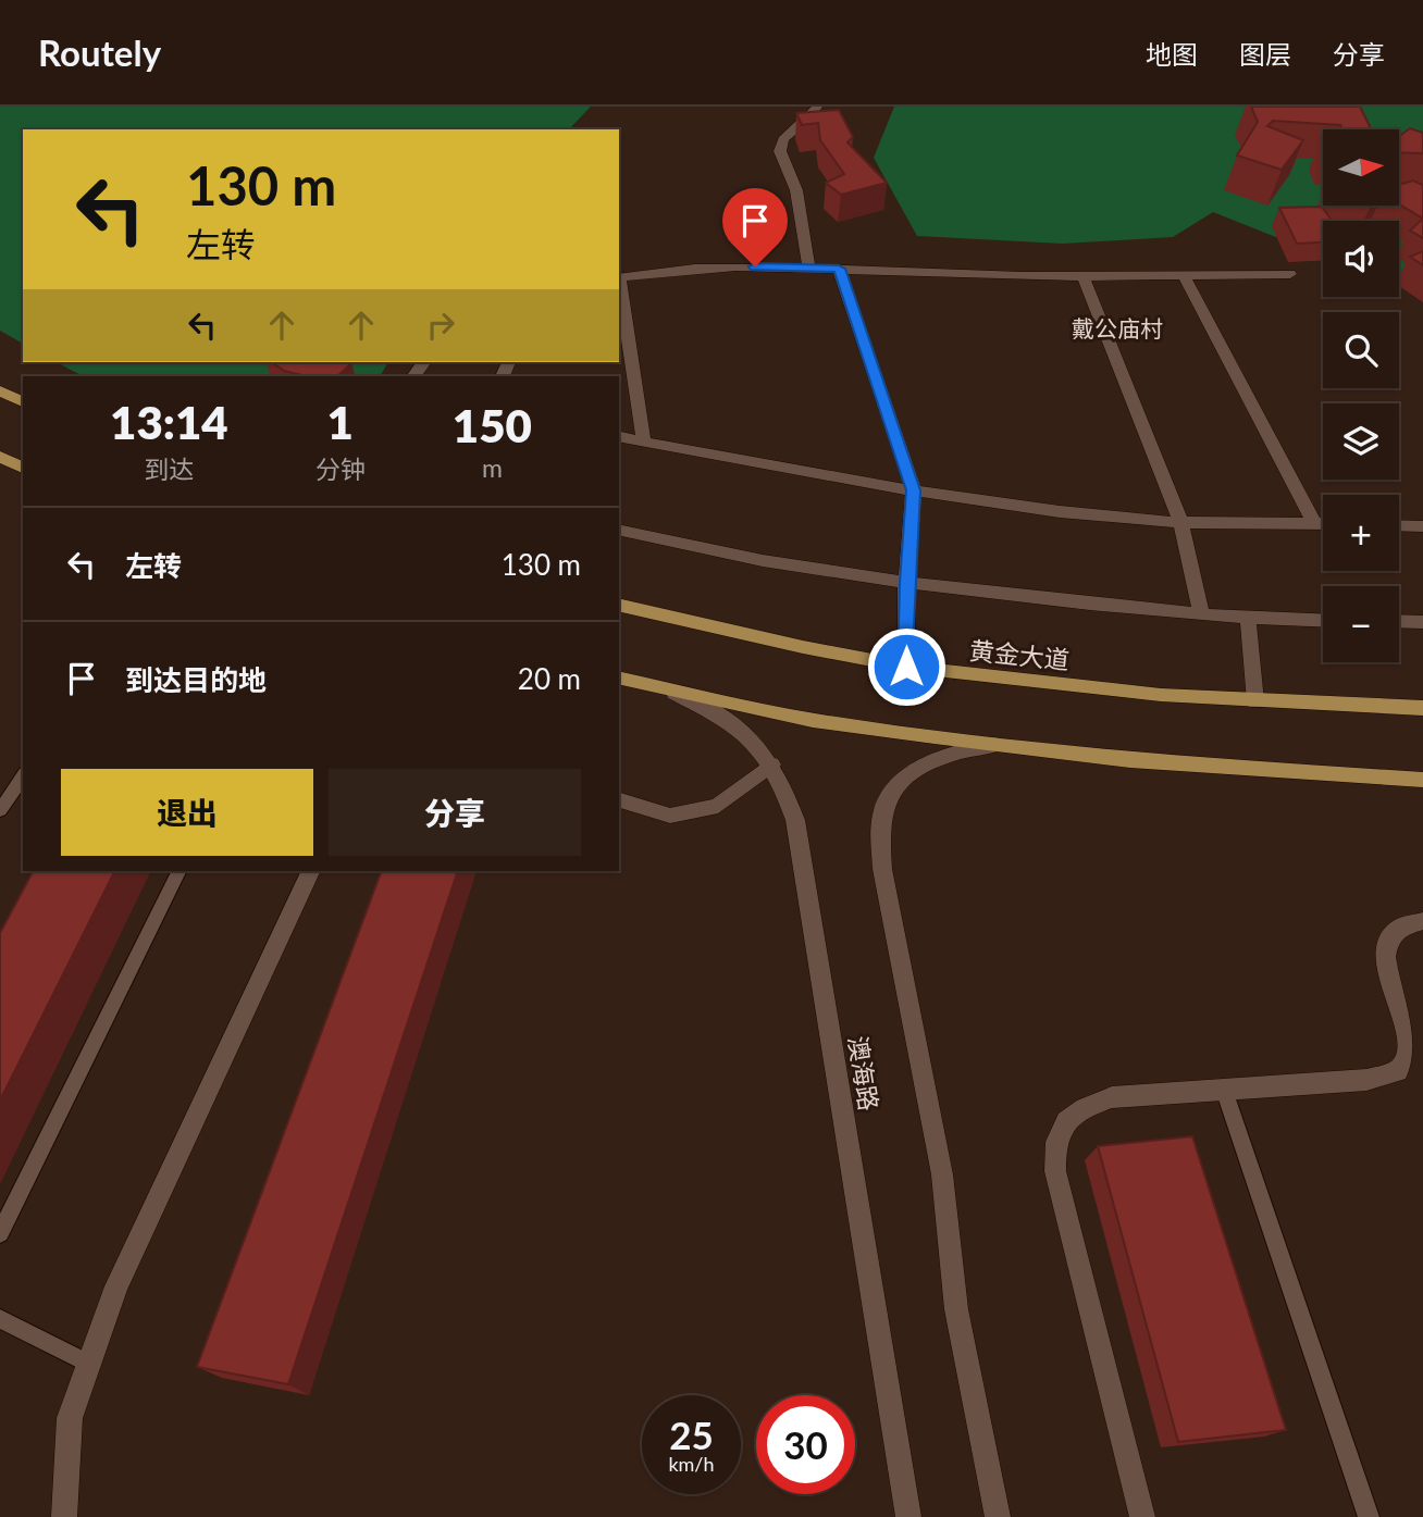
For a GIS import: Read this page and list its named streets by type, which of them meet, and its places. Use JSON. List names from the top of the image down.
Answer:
{
  "streets": {
    "main road": ["黄金大道"],
    "street": ["澳海路"]
  },
  "districts": ["戴公庙村"],
  "north": "right",
  "page": {
    "header": "Routely",
    "nav": ["地图", "图层", "分享"],
    "map_buttons": ["+", "−"],
    "turn": ["130 m", "左转"],
    "eta": [
      "13:14",
      "到达",
      "1",
      "分钟",
      "150",
      "m"
    ],
    "list": [
      {
        "name": "左转",
        "value": "130 m"
      },
      {
        "name": "到达目的地",
        "value": "20 m"
      }
    ],
    "buttons": ["退出", "分享"],
    "speed": "25 km/h",
    "limit": "30"
  }
}
